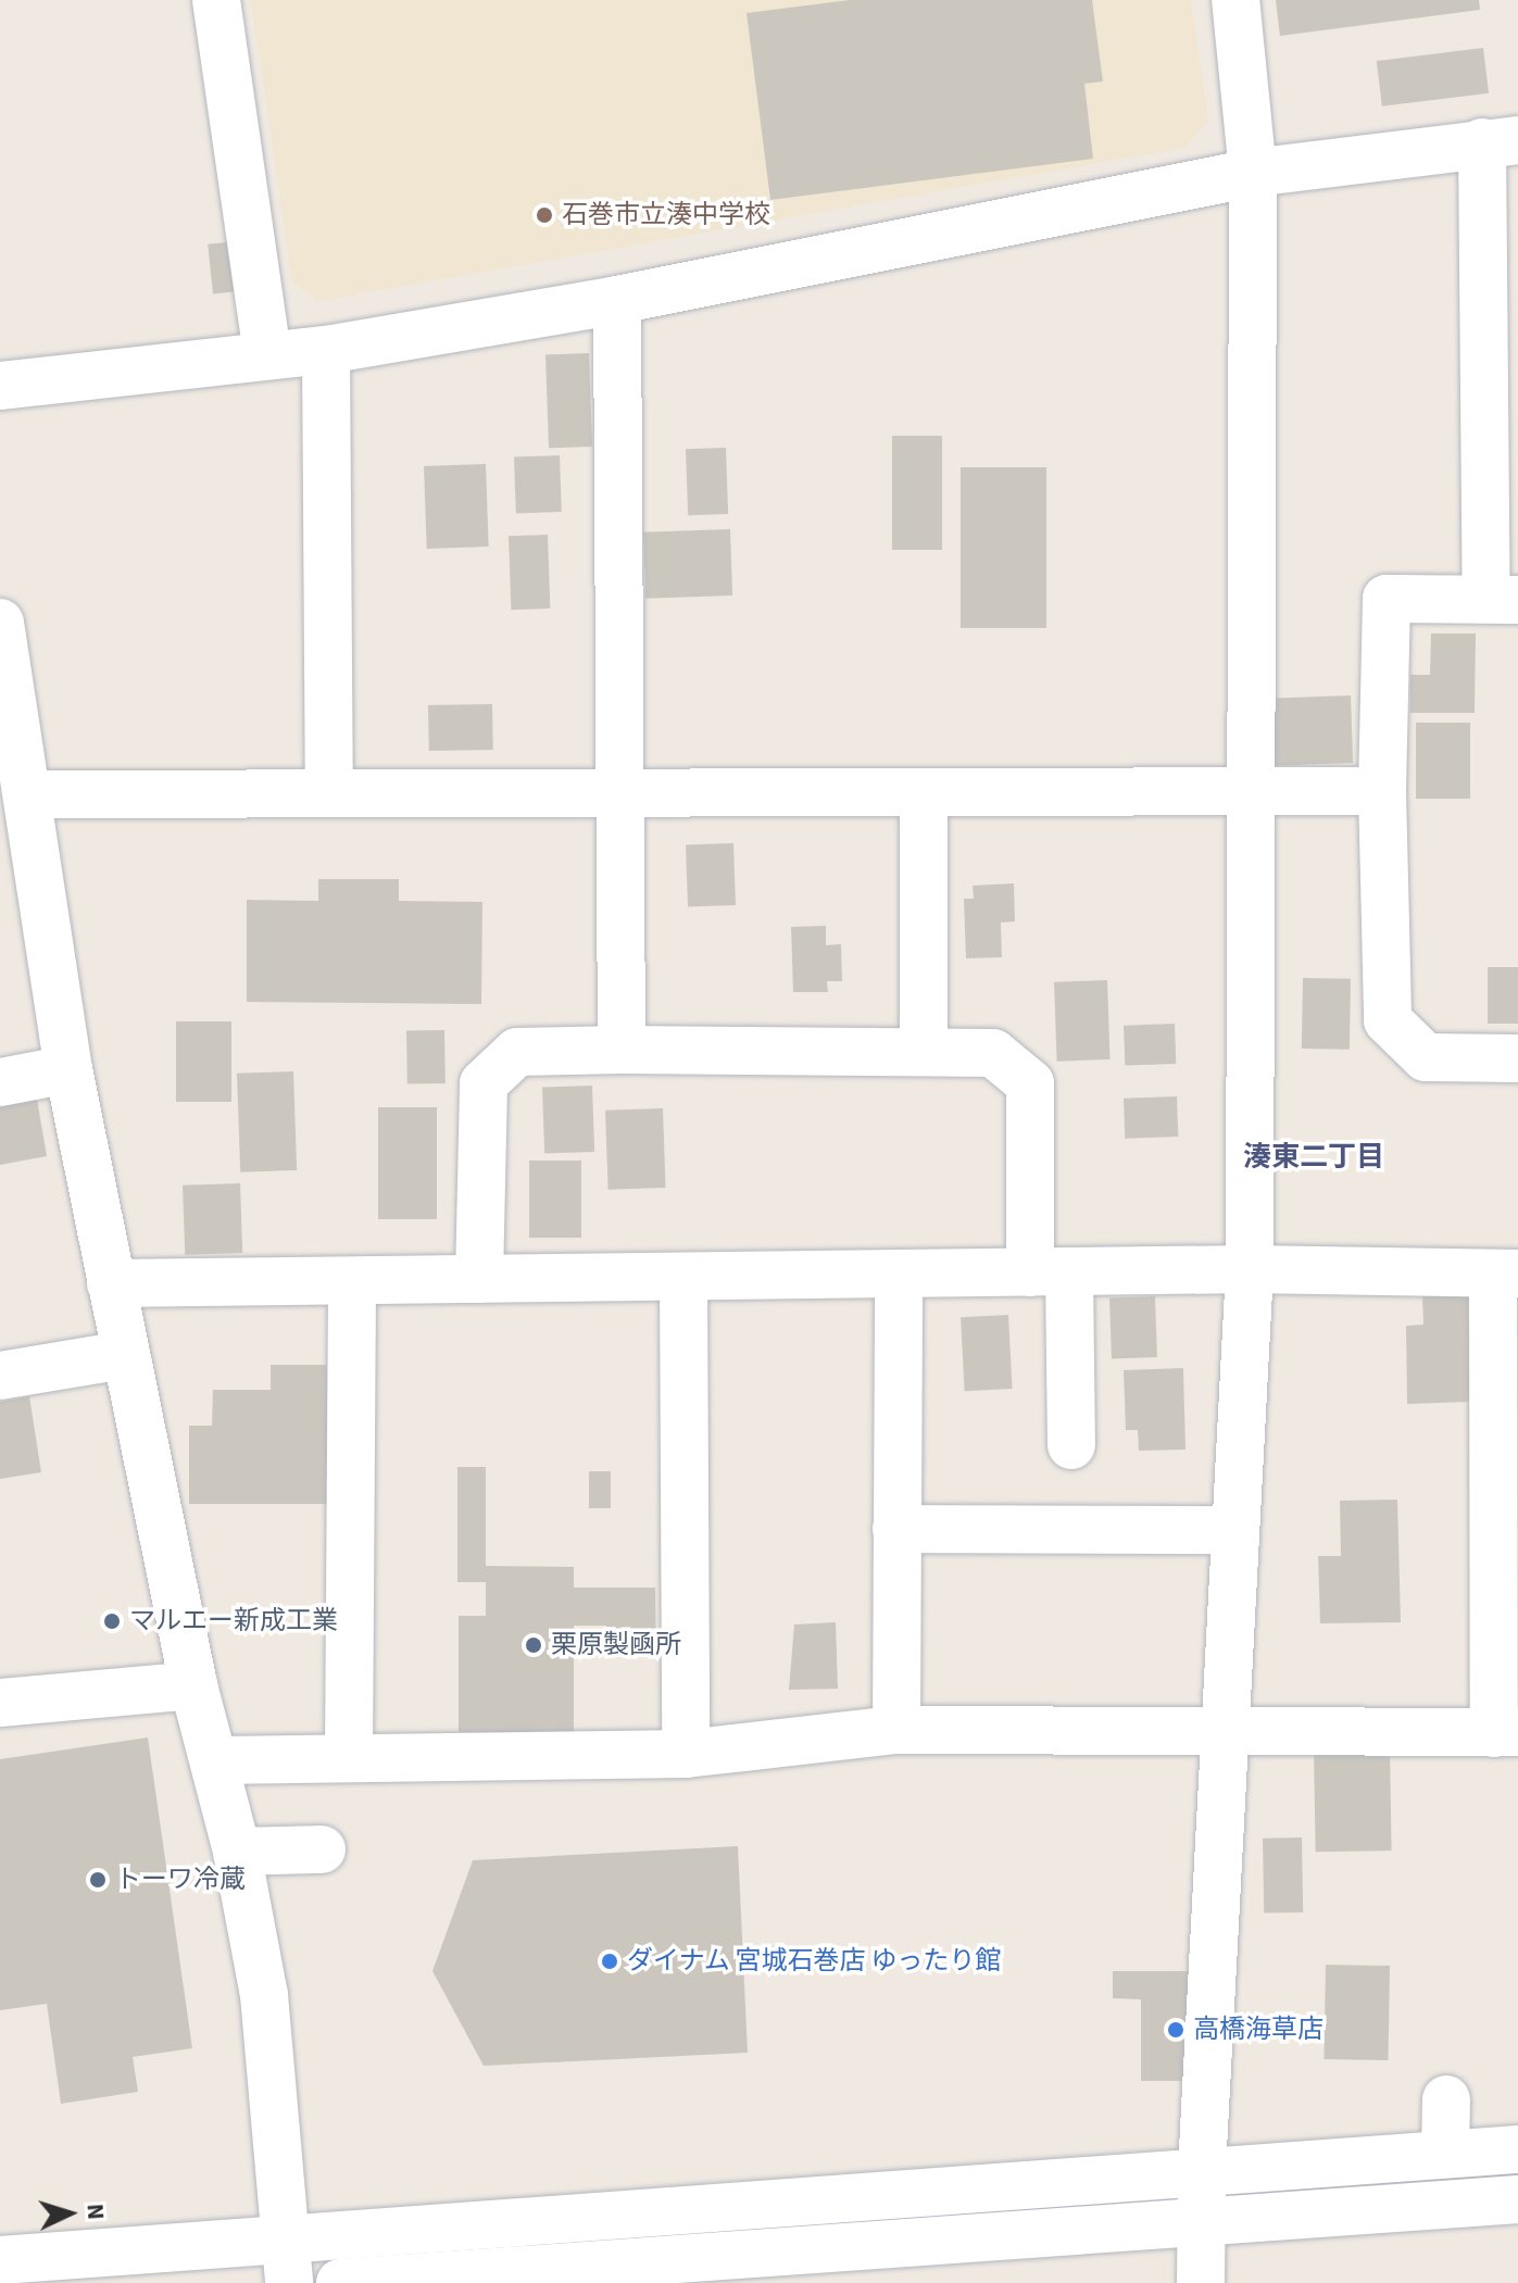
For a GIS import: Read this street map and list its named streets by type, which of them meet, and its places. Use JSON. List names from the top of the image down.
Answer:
{
  "districts": ["湊東二丁目"],
  "places": [
    "石巻市立湊中学校",
    "マルエー新成工業",
    "栗原製凾所",
    "トーワ冷蔵",
    "ダイナム 宮城石巻店 ゆったり館",
    "高橋海草店"
  ],
  "north": "right"
}
